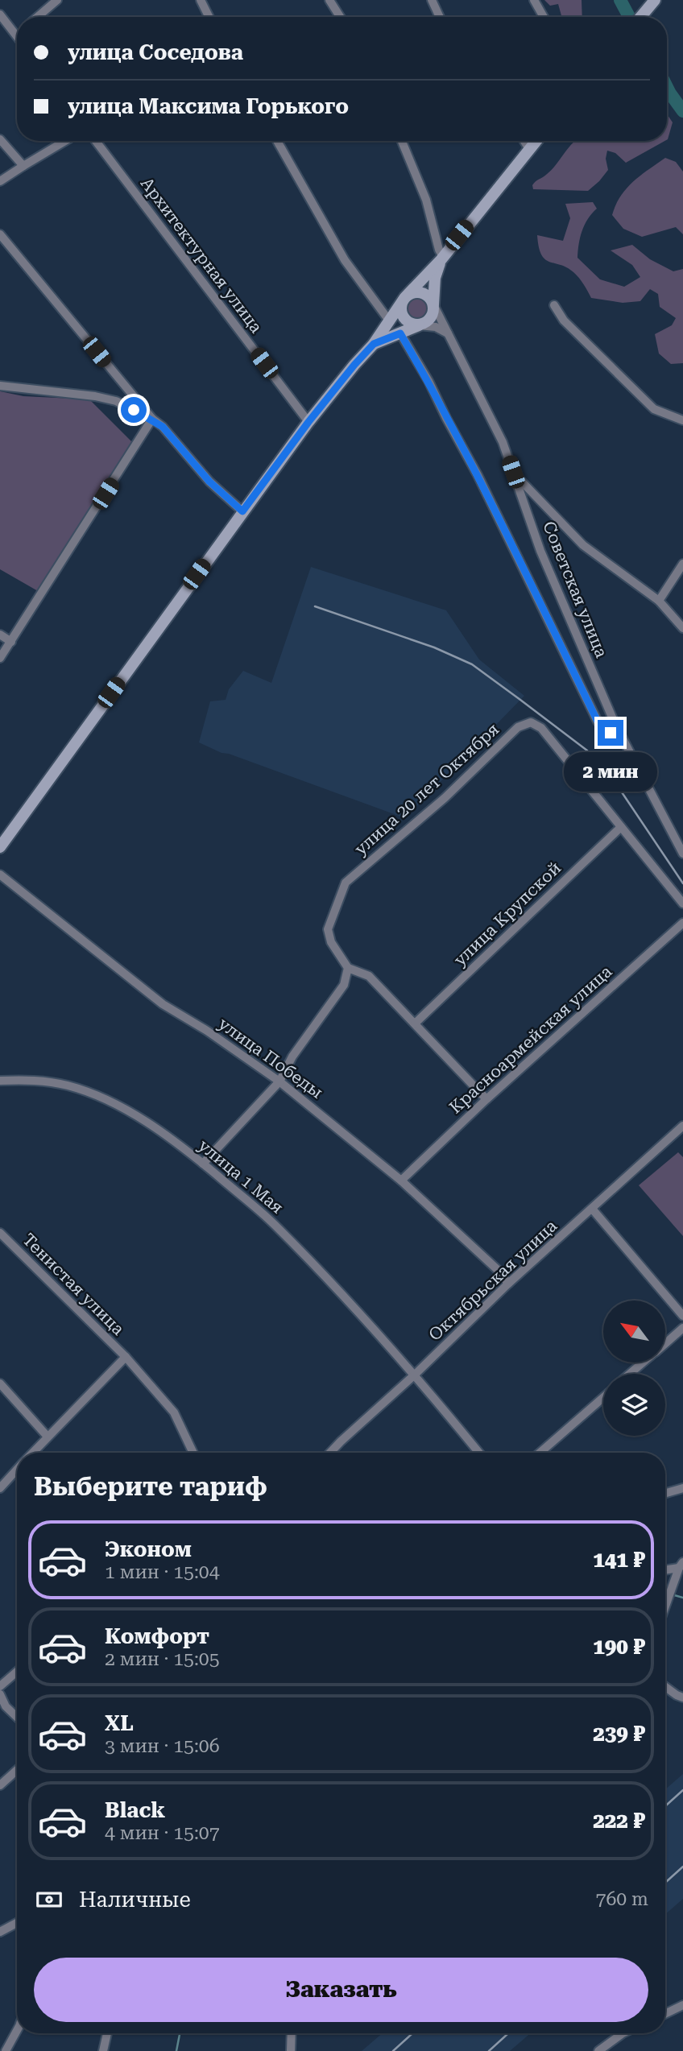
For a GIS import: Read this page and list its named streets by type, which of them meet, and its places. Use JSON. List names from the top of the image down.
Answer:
{
  "streets": {
    "street": [
      "Архитектурная улица",
      "Советская улица",
      "улица 20 лет Октября",
      "улица Крупской",
      "Красноармейская улица",
      "улица Победы",
      "улица 1 Мая",
      "Октябрьская улица",
      "Тенистая улица"
    ]
  },
  "crossings": [
    ["улица 20 лет Октября", "улица Крупской"],
    ["Красноармейская улица", "улица Победы"],
    ["улица Победы", "Октябрьская улица"],
    ["улица 1 Мая", "Октябрьская улица"]
  ],
  "north": "top left",
  "page": {
    "banner": ["улица Соседова", "улица Максима Горького"],
    "bubble": "2 мин",
    "heading": "Выберите тариф",
    "list": [
      {
        "name": "Эконом",
        "note": "1 мин · 15:04",
        "value": "141 ₽"
      },
      {
        "name": "Комфорт",
        "note": "2 мин · 15:05",
        "value": "190 ₽"
      },
      {
        "name": "XL",
        "note": "3 мин · 15:06",
        "value": "239 ₽"
      },
      {
        "name": "Black",
        "note": "4 мин · 15:07",
        "value": "222 ₽"
      }
    ],
    "pay": ["Наличные", "760 m"],
    "buttons": "Заказать"
  }
}
